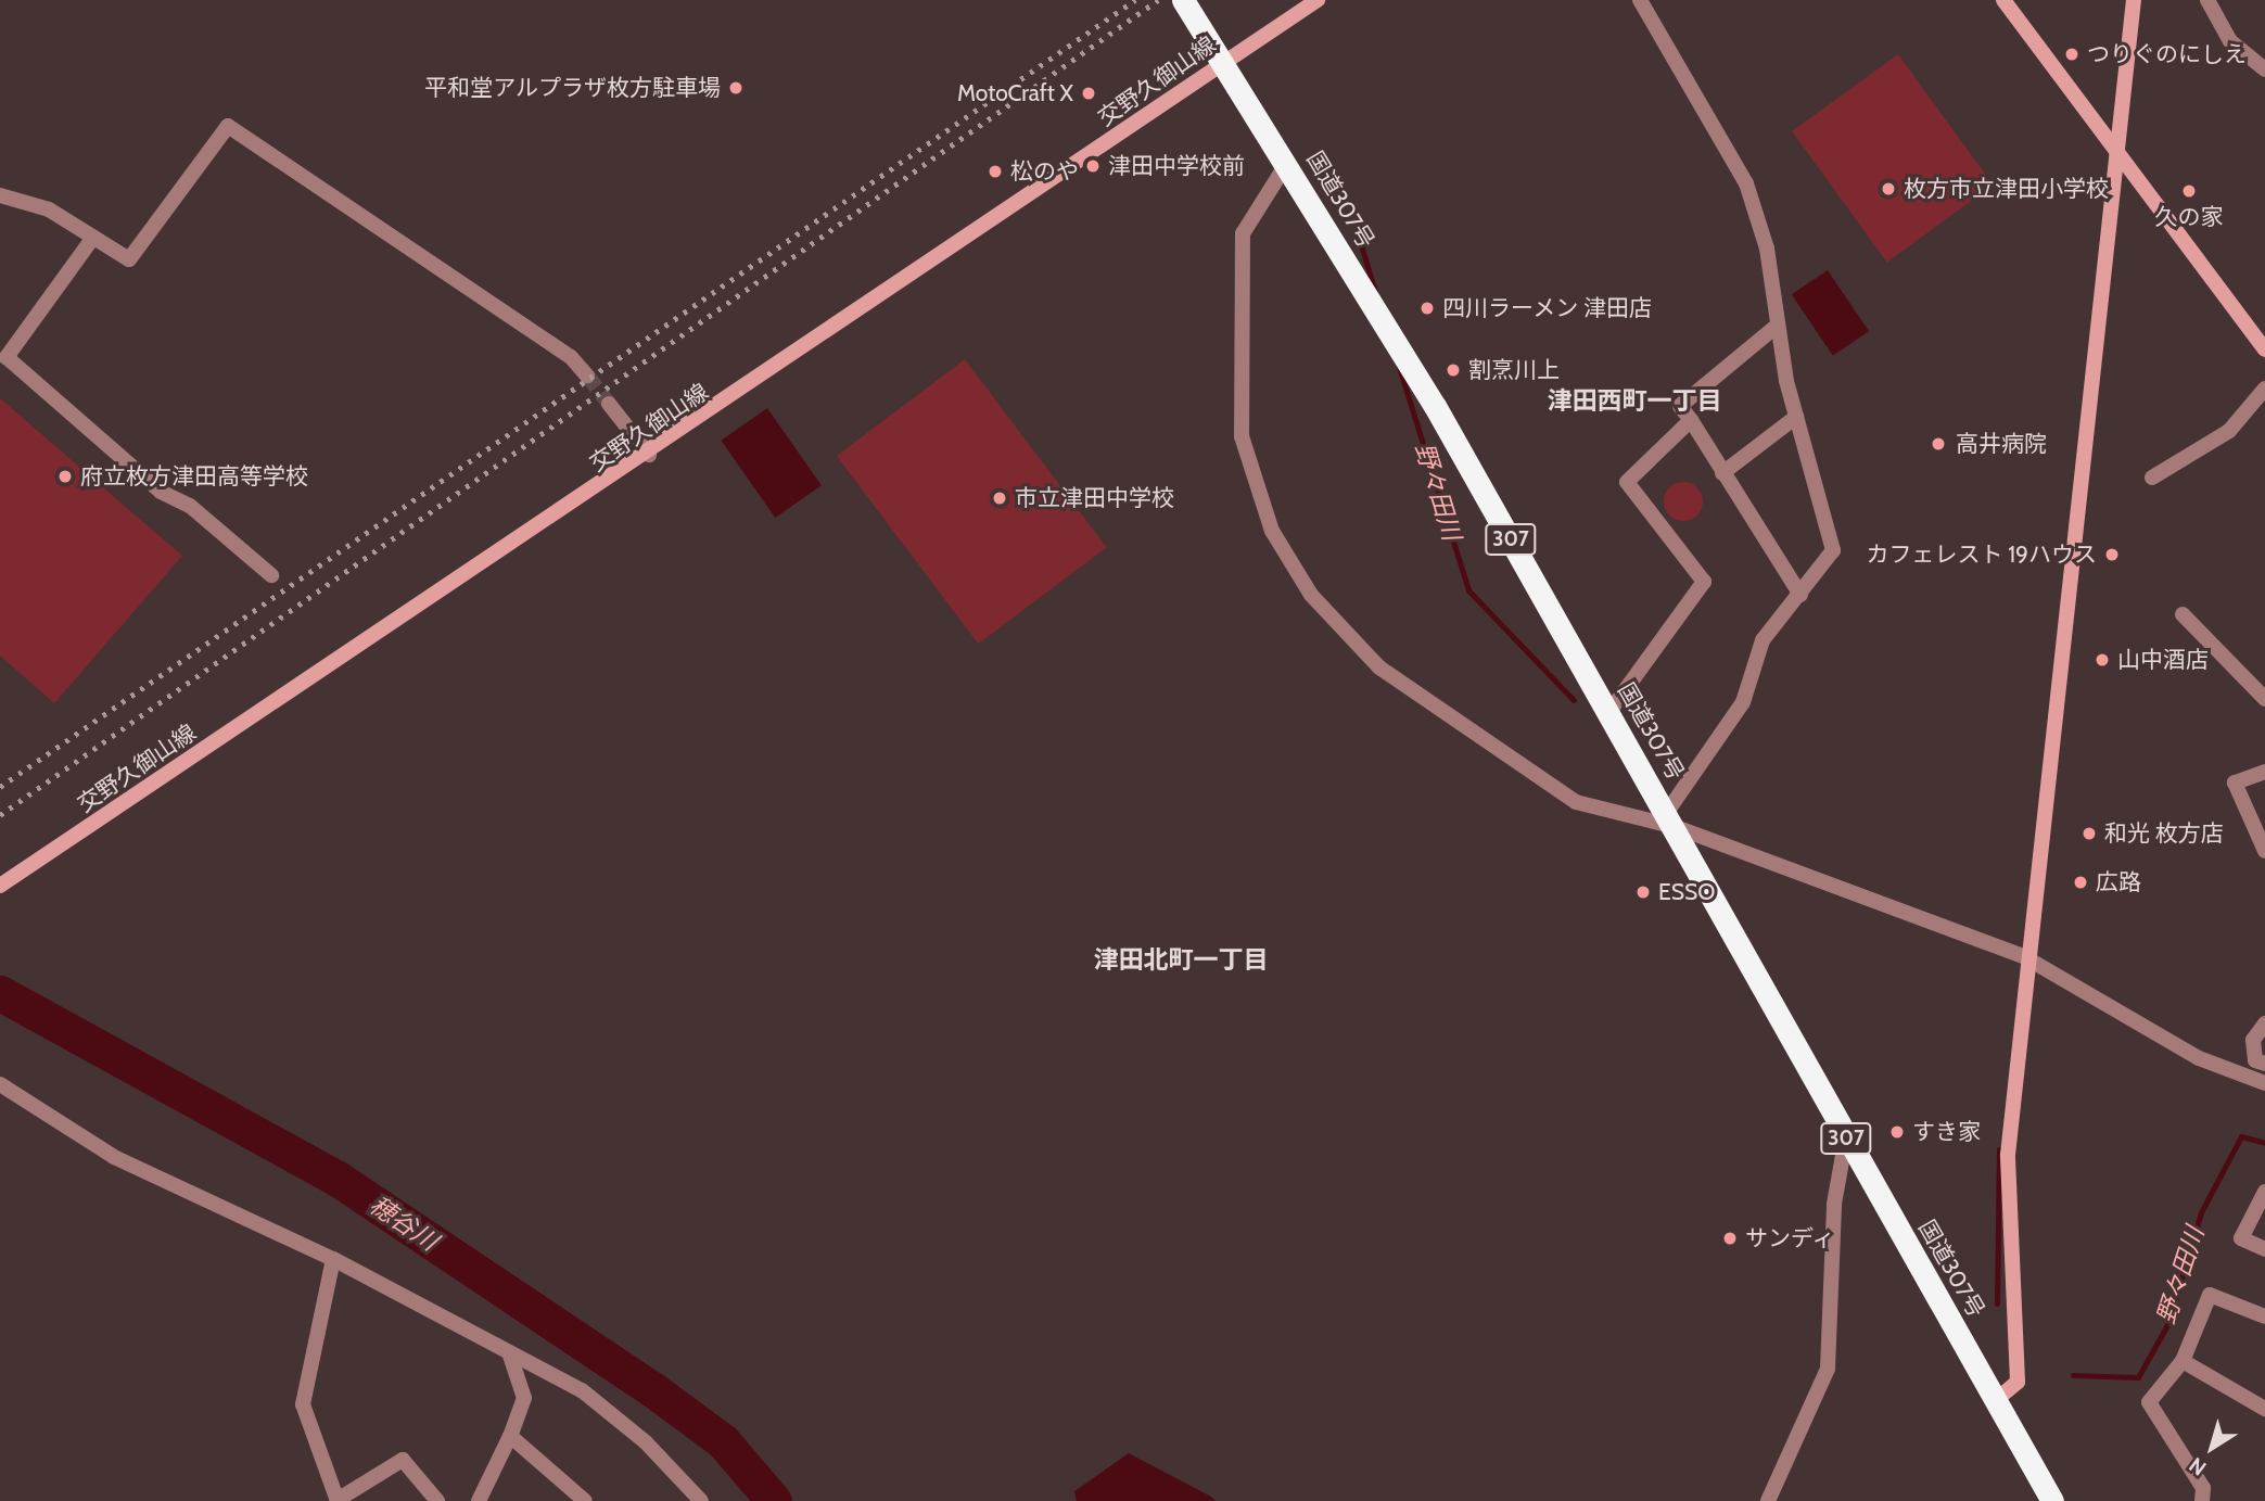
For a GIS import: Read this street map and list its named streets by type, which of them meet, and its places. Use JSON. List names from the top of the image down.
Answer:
{
  "streets": {
    "highway": ["国道307号", "307"],
    "street": ["交野久御山線"]
  },
  "crossings": [
    ["交野久御山線", "国道307号"]
  ],
  "districts": ["津田西町一丁目", "津田北町一丁目"],
  "water": ["野々田川", "穂谷川"],
  "places": [
    "つりぐのにしえ",
    "平和堂アルプラザ枚方駐車場",
    "MotoCraft X",
    "津田中学校前",
    "松のや",
    "枚方市立津田小学校",
    "久の家",
    "四川ラーメン 津田店",
    "割烹川上",
    "高井病院",
    "府立枚方津田高等学校",
    "市立津田中学校",
    "カフェレスト 19ハウス",
    "山中酒店",
    "和光 枚方店",
    "広路",
    "ESSO",
    "すき家",
    "サンディ"
  ],
  "north": "bottom left"
}
